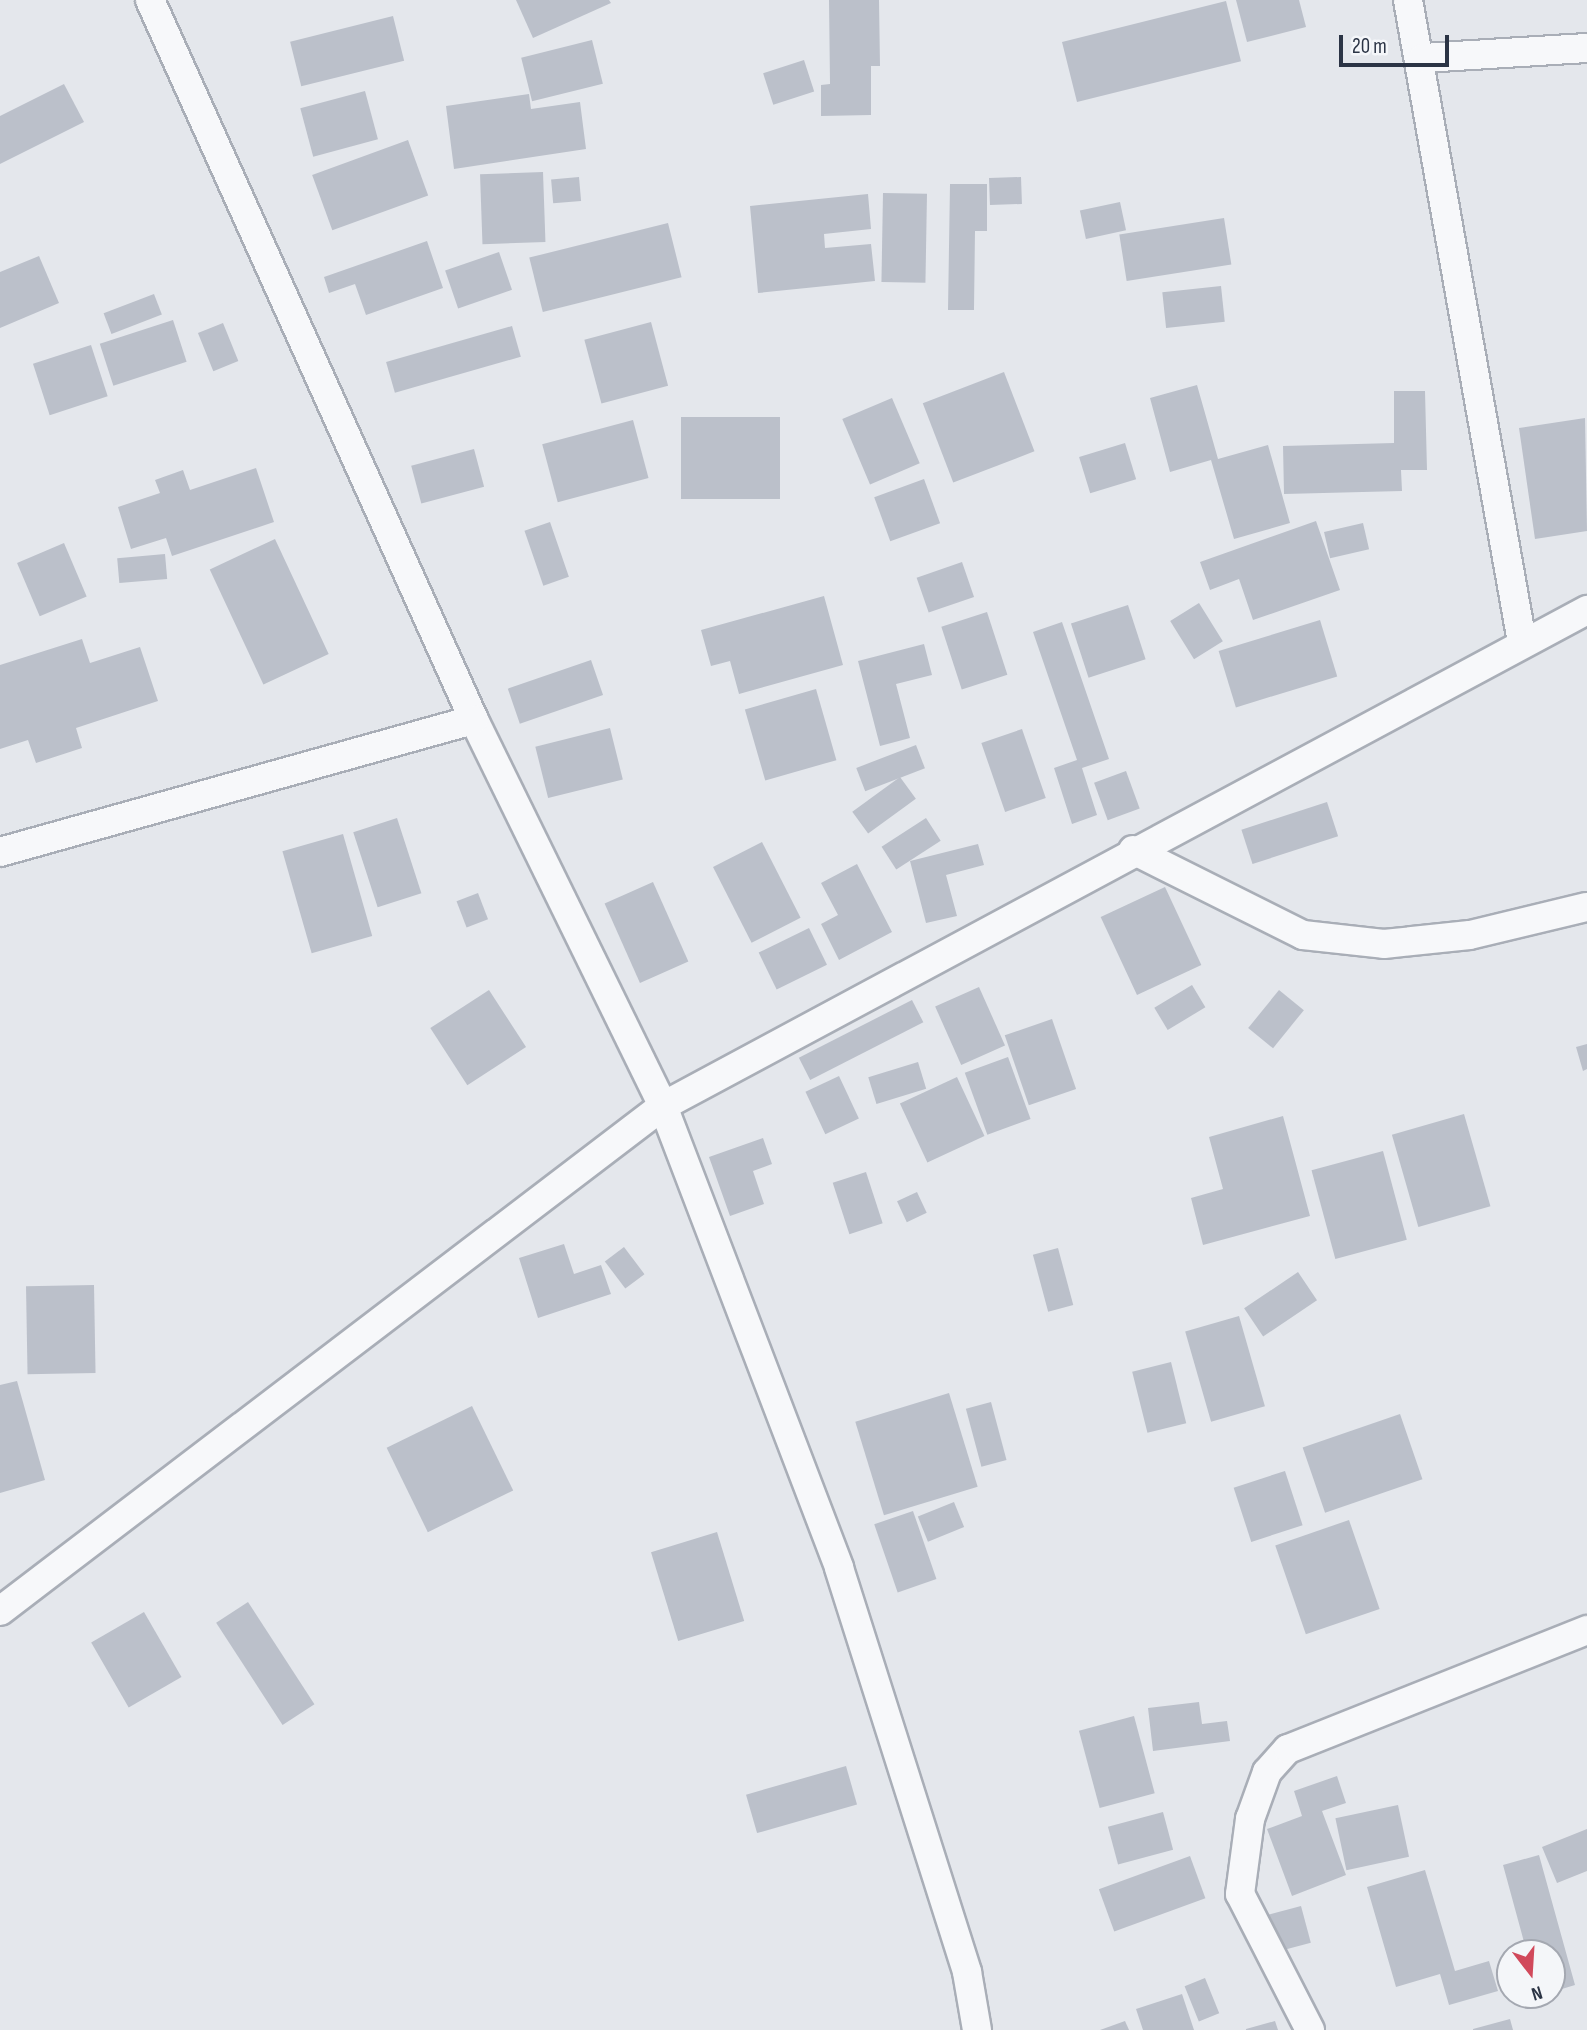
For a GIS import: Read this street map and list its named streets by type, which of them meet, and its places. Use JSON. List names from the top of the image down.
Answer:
{
  "scale_bar": "20 m",
  "north": "bottom"
}
